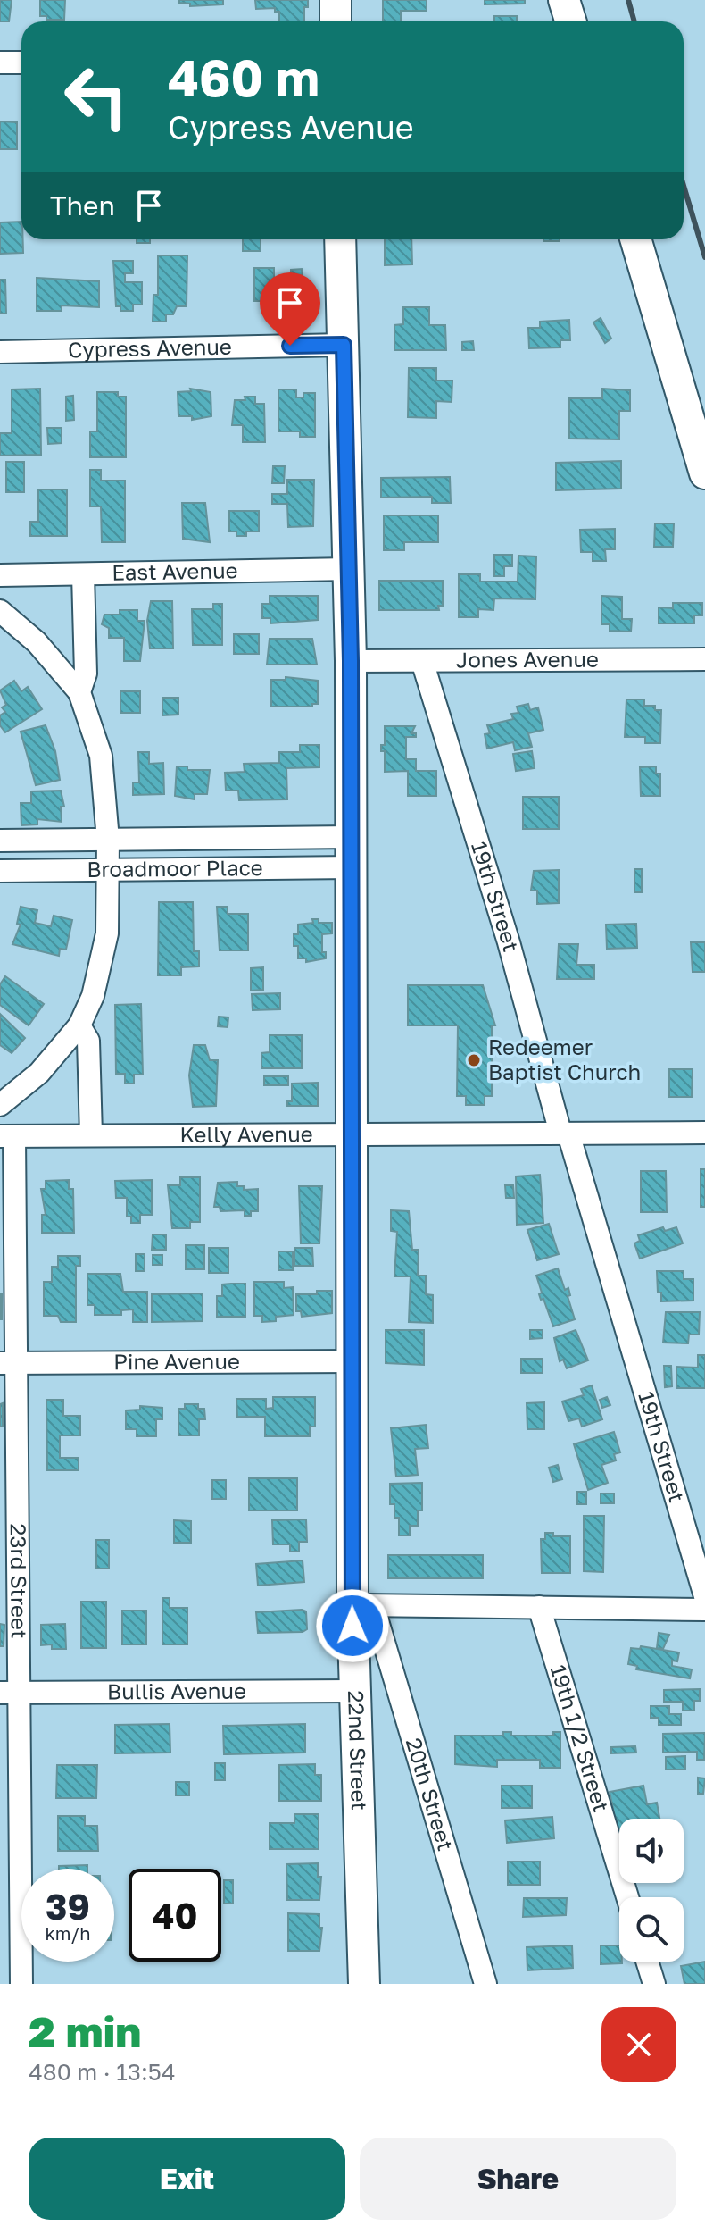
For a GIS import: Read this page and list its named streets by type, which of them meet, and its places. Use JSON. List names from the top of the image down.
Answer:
{
  "streets": {
    "street": [
      "Cypress Avenue",
      "East Avenue",
      "Jones Avenue",
      "Broadmoor Place",
      "19th Street",
      "Kelly Avenue",
      "Pine Avenue",
      "23rd Street",
      "Bullis Avenue",
      "19th 1/2 Street",
      "22nd Street",
      "20th Street"
    ]
  },
  "crossings": [
    ["Cypress Avenue", "22nd Street"],
    ["East Avenue", "22nd Street"],
    ["Jones Avenue", "19th Street"],
    ["Jones Avenue", "22nd Street"],
    ["Broadmoor Place", "22nd Street"],
    ["19th Street", "Kelly Avenue"],
    ["Kelly Avenue", "23rd Street"],
    ["Kelly Avenue", "22nd Street"],
    ["Pine Avenue", "23rd Street"],
    ["Pine Avenue", "22nd Street"],
    ["23rd Street", "Bullis Avenue"],
    ["Bullis Avenue", "22nd Street"],
    ["22nd Street", "20th Street"]
  ],
  "places": ["Redeemer Baptist Church"],
  "page": {
    "turn": ["460 m", "Cypress Avenue"],
    "then": "Then",
    "speed": "39 km/h",
    "limit": "40",
    "heading": ["2 min", "480 m · 13:54"],
    "buttons": ["Exit", "Share"]
  }
}
